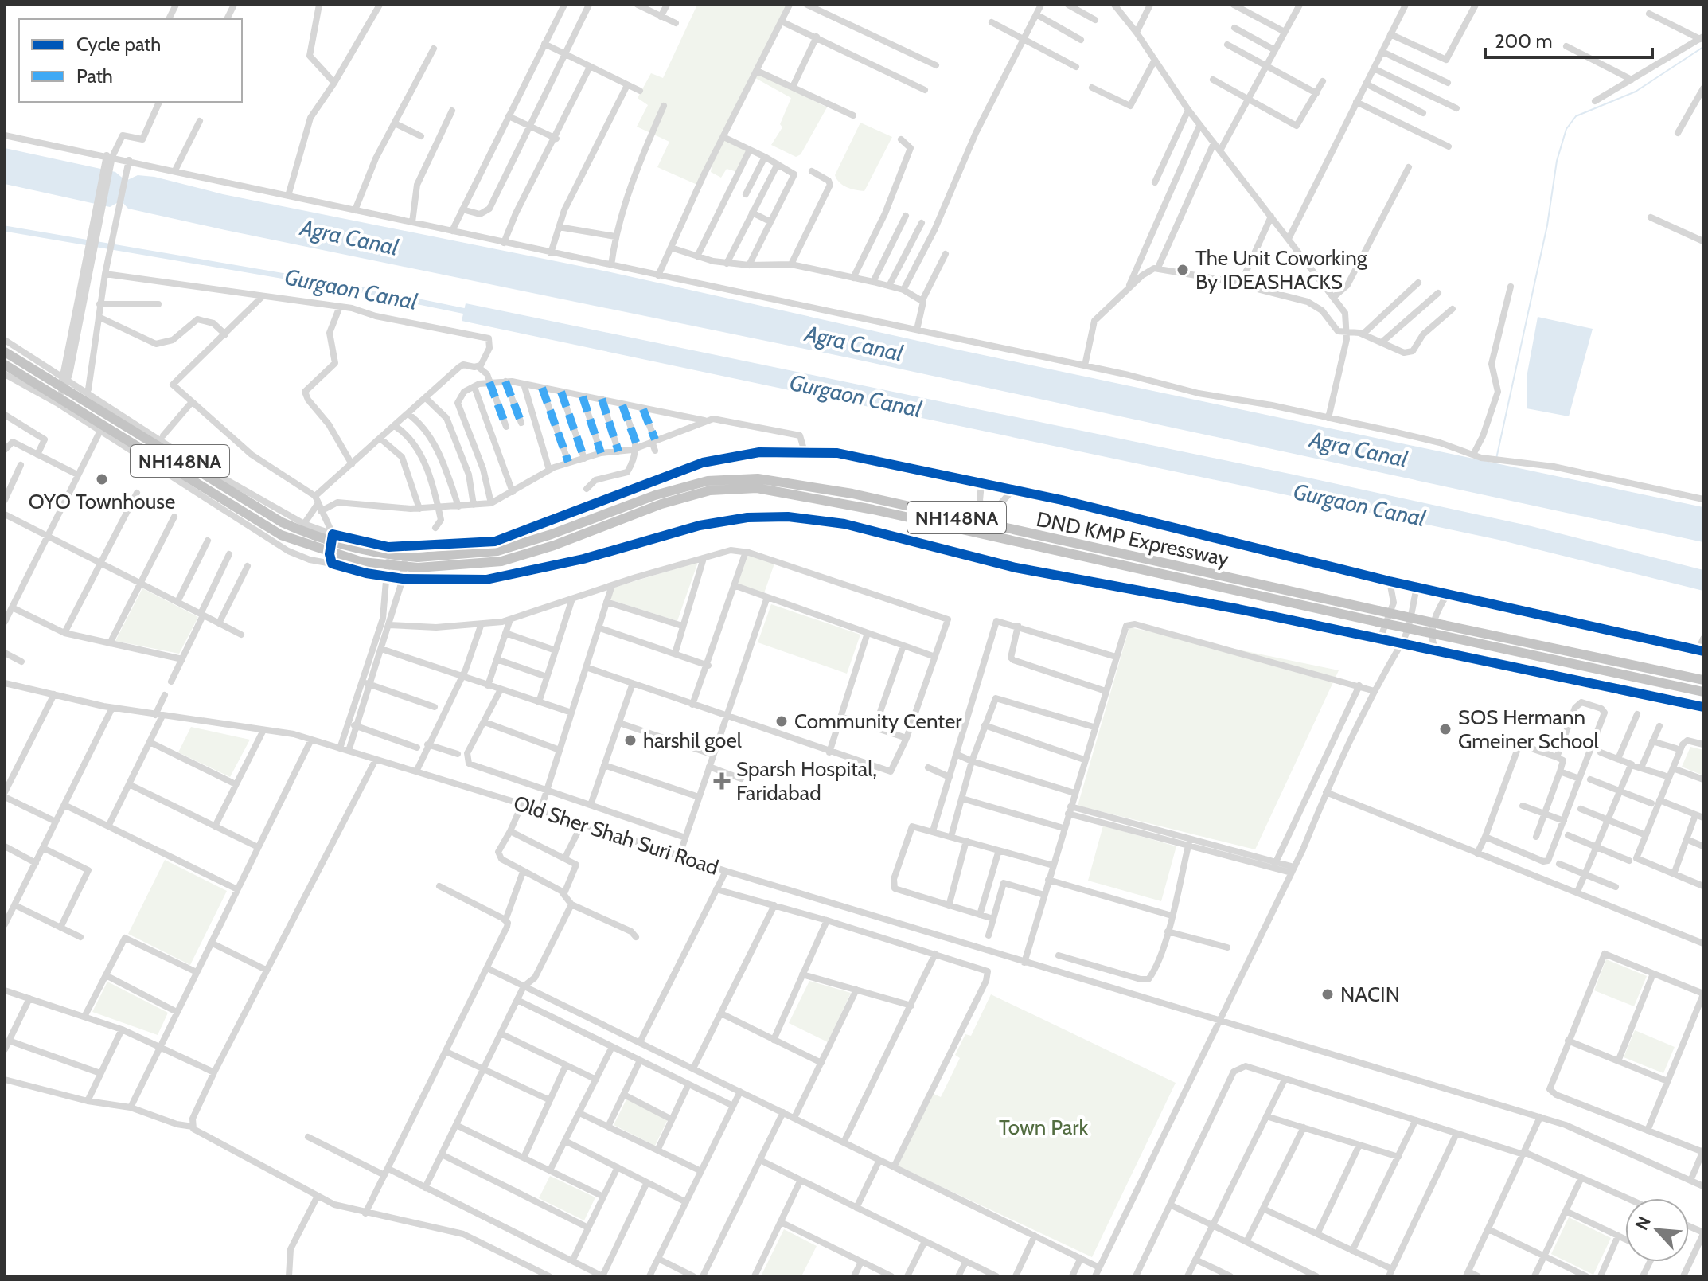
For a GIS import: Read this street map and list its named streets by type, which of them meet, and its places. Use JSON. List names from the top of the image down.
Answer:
{
  "streets": {
    "highway": ["NH148NA", "DND KMP Expressway"],
    "street": ["Old Sher Shah Suri Road"]
  },
  "water": ["Agra Canal", "Gurgaon Canal"],
  "parks": ["Town Park"],
  "places": {
    "other": [
      "The Unit Coworking By IDEASHACKS",
      "OYO Townhouse",
      "Community Center",
      "SOS Hermann Gmeiner School",
      "harshil goel",
      "NACIN"
    ],
    "health": ["Sparsh Hospital, Faridabad"]
  },
  "legend": ["Cycle path", "Path"],
  "scale_bar": "200 m",
  "north": "top left"
}
